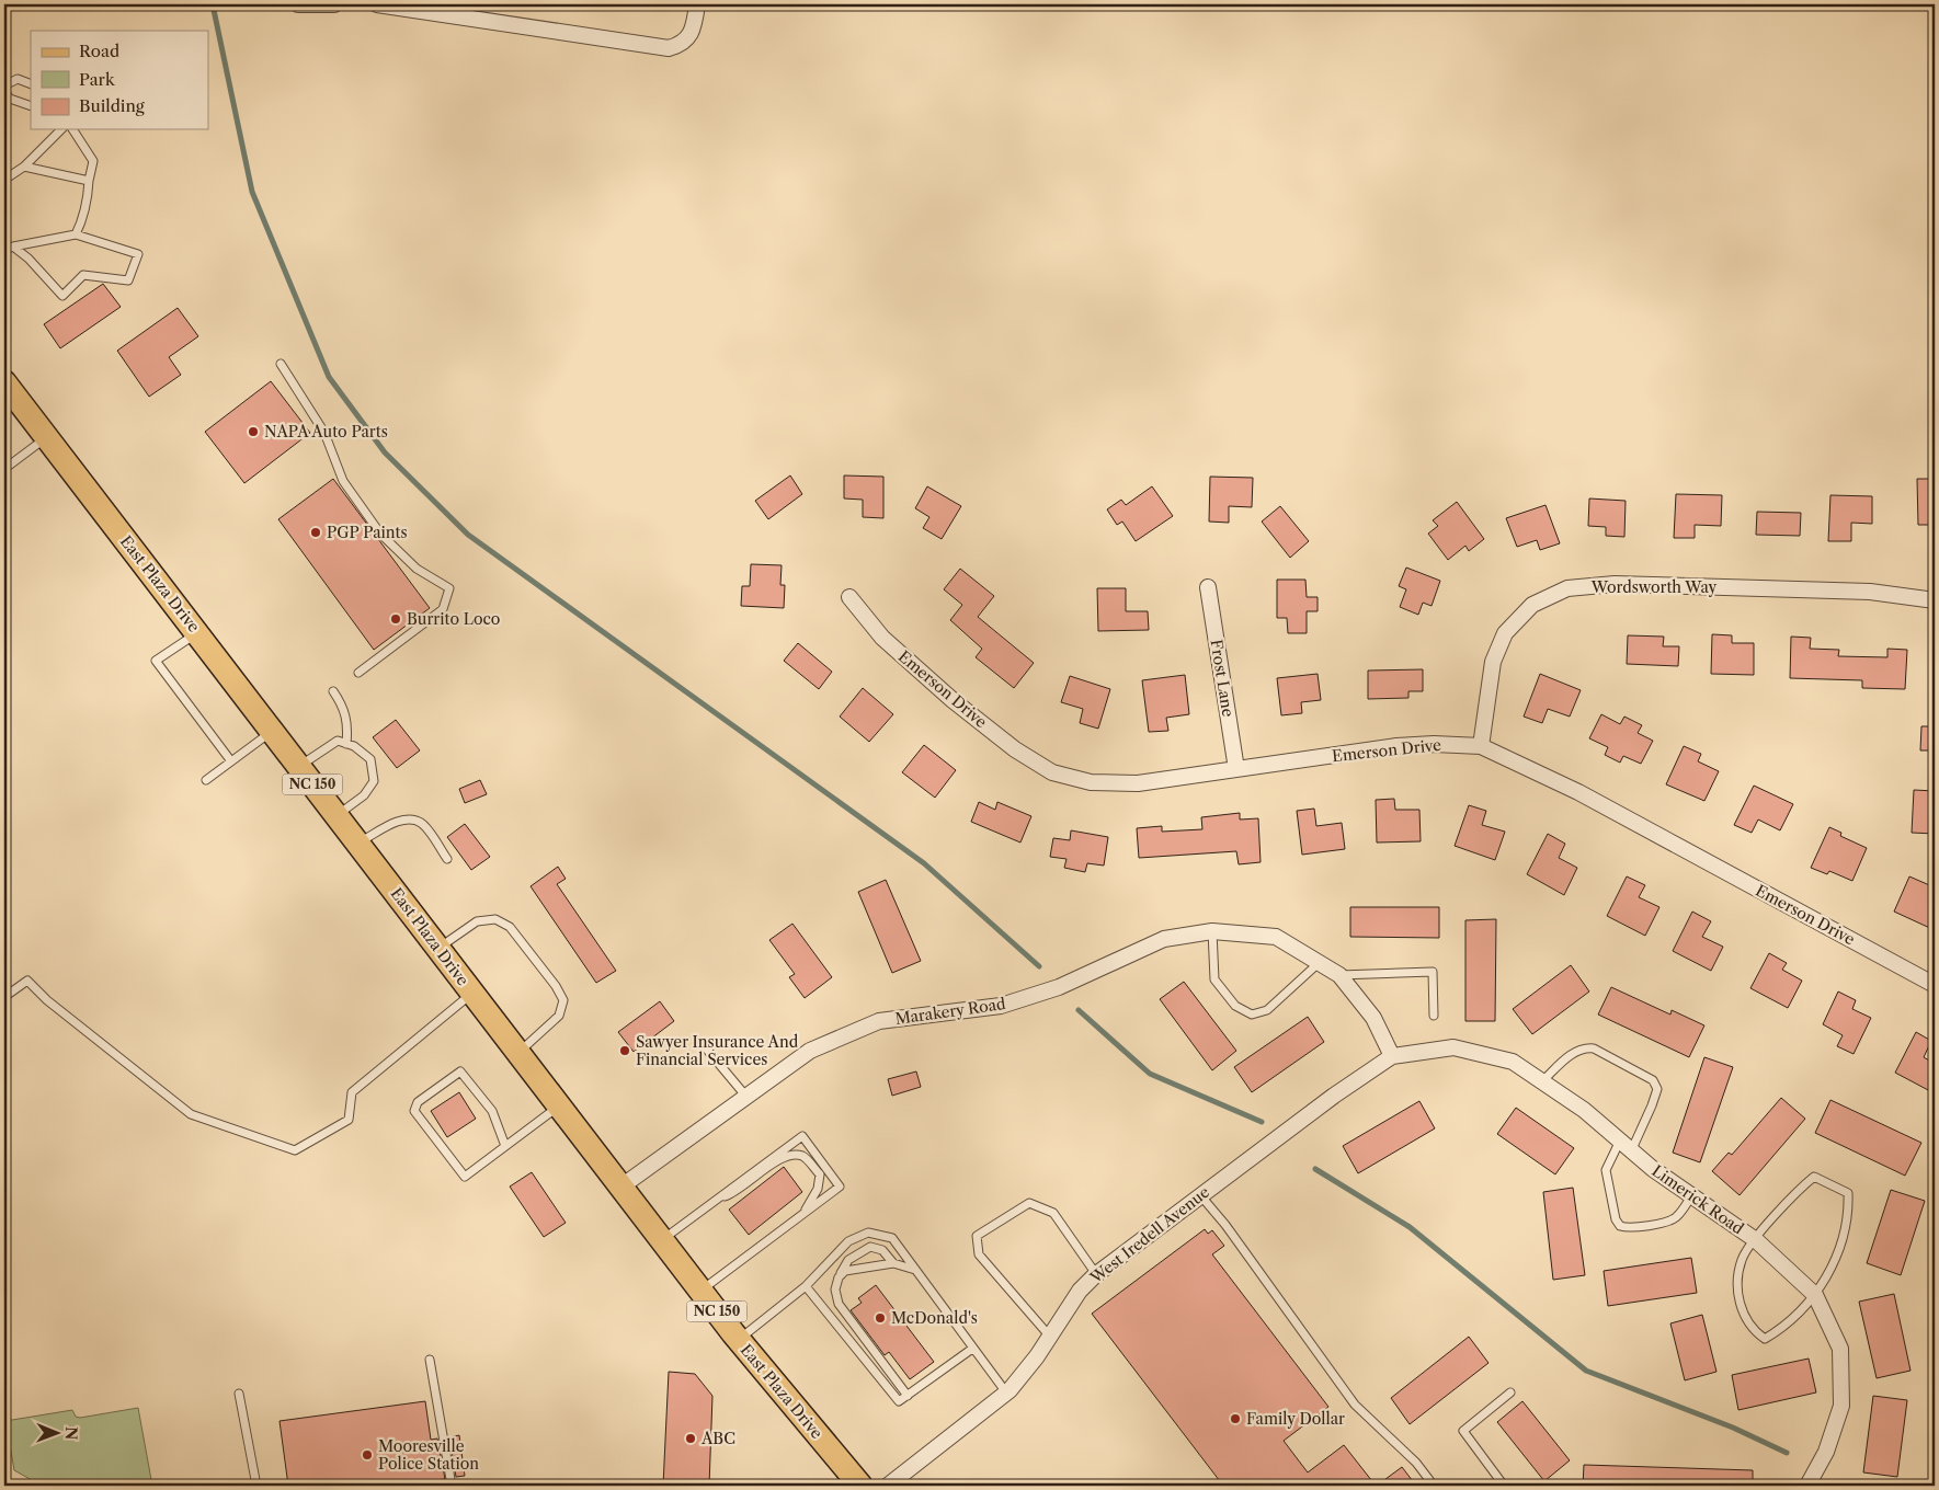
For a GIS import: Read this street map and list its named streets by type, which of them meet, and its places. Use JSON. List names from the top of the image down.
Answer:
{
  "streets": {
    "main road": ["East Plaza Drive", "NC 150"],
    "street": [
      "Wordsworth Way",
      "Frost Lane",
      "Emerson Drive",
      "Marakery Road",
      "Limerick Road",
      "West Iredell Avenue"
    ]
  },
  "crossings": [
    ["East Plaza Drive", "Marakery Road"],
    ["Wordsworth Way", "Emerson Drive"],
    ["Frost Lane", "Emerson Drive"],
    ["Marakery Road", "Limerick Road"],
    ["Marakery Road", "West Iredell Avenue"],
    ["Limerick Road", "West Iredell Avenue"]
  ],
  "places": [
    "NAPA Auto Parts",
    "PGP Paints",
    "Burrito Loco",
    "Sawyer Insurance And Financial Services",
    "McDonald's",
    "Family Dollar",
    "ABC",
    "Mooresville Police Station"
  ],
  "legend": ["Road", "Park", "Building"],
  "north": "right"
}
